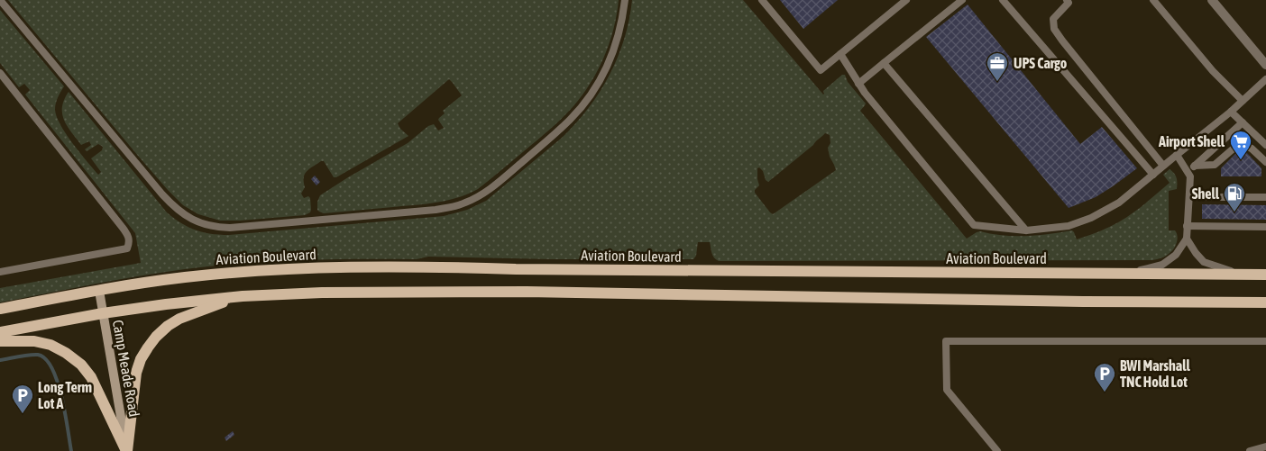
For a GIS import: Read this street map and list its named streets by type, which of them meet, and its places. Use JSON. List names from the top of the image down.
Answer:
{
  "streets": {
    "main road": ["Aviation Boulevard", "Camp Meade Road"]
  },
  "crossings": [
    ["Aviation Boulevard", "Camp Meade Road"]
  ],
  "places": {
    "office": ["UPS Cargo"],
    "supermarket": ["Airport Shell"],
    "fuel station": ["Shell"],
    "parking": ["BWI Marshall TNC Hold Lot", "Long Term Lot A"]
  }
}
